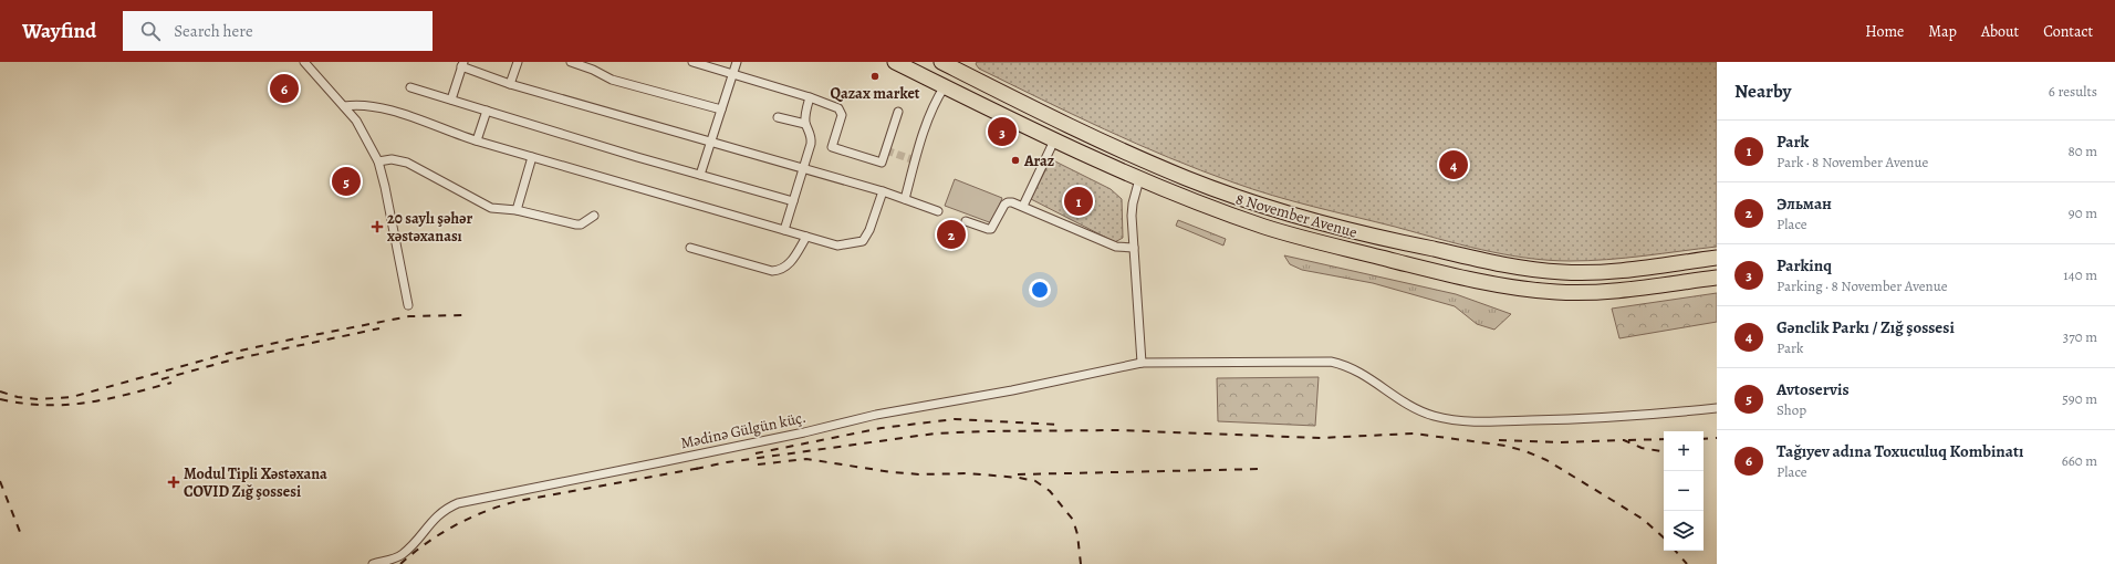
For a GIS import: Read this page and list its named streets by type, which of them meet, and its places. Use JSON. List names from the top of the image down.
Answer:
{
  "streets": {
    "highway": ["8 November Avenue"],
    "street": ["Mədinə Gülgün küç."]
  },
  "places": {
    "other": ["Qazax market", "Araz"],
    "health": ["20 saylı şəhər xəstəxanası", "Modul Tipli Xəstəxana COVID Zığ şossesi"]
  },
  "page": {
    "header": "Wayfind",
    "search": "Search here",
    "nav": [
      "Home",
      "Map",
      "About",
      "Contact"
    ],
    "heading": ["Nearby", "6 results"],
    "pins": [
      "6",
      "3",
      "4",
      "5",
      "1",
      "2"
    ],
    "list": [
      {
        "mark": "1",
        "name": "Park",
        "note": "Park · 8 November Avenue",
        "value": "80 m"
      },
      {
        "mark": "2",
        "name": "Эльман",
        "note": "Place",
        "value": "90 m"
      },
      {
        "mark": "3",
        "name": "Parkinq",
        "note": "Parking · 8 November Avenue",
        "value": "140 m"
      },
      {
        "mark": "4",
        "name": "Gənclik Parkı / Zığ şossesi",
        "note": "Park",
        "value": "370 m"
      },
      {
        "mark": "5",
        "name": "Avtoservis",
        "note": "Shop",
        "value": "590 m"
      },
      {
        "mark": "6",
        "name": "Tağıyev adına Toxuculuq Kombinatı",
        "note": "Place",
        "value": "660 m"
      }
    ],
    "map_buttons": ["+", "−"]
  }
}
